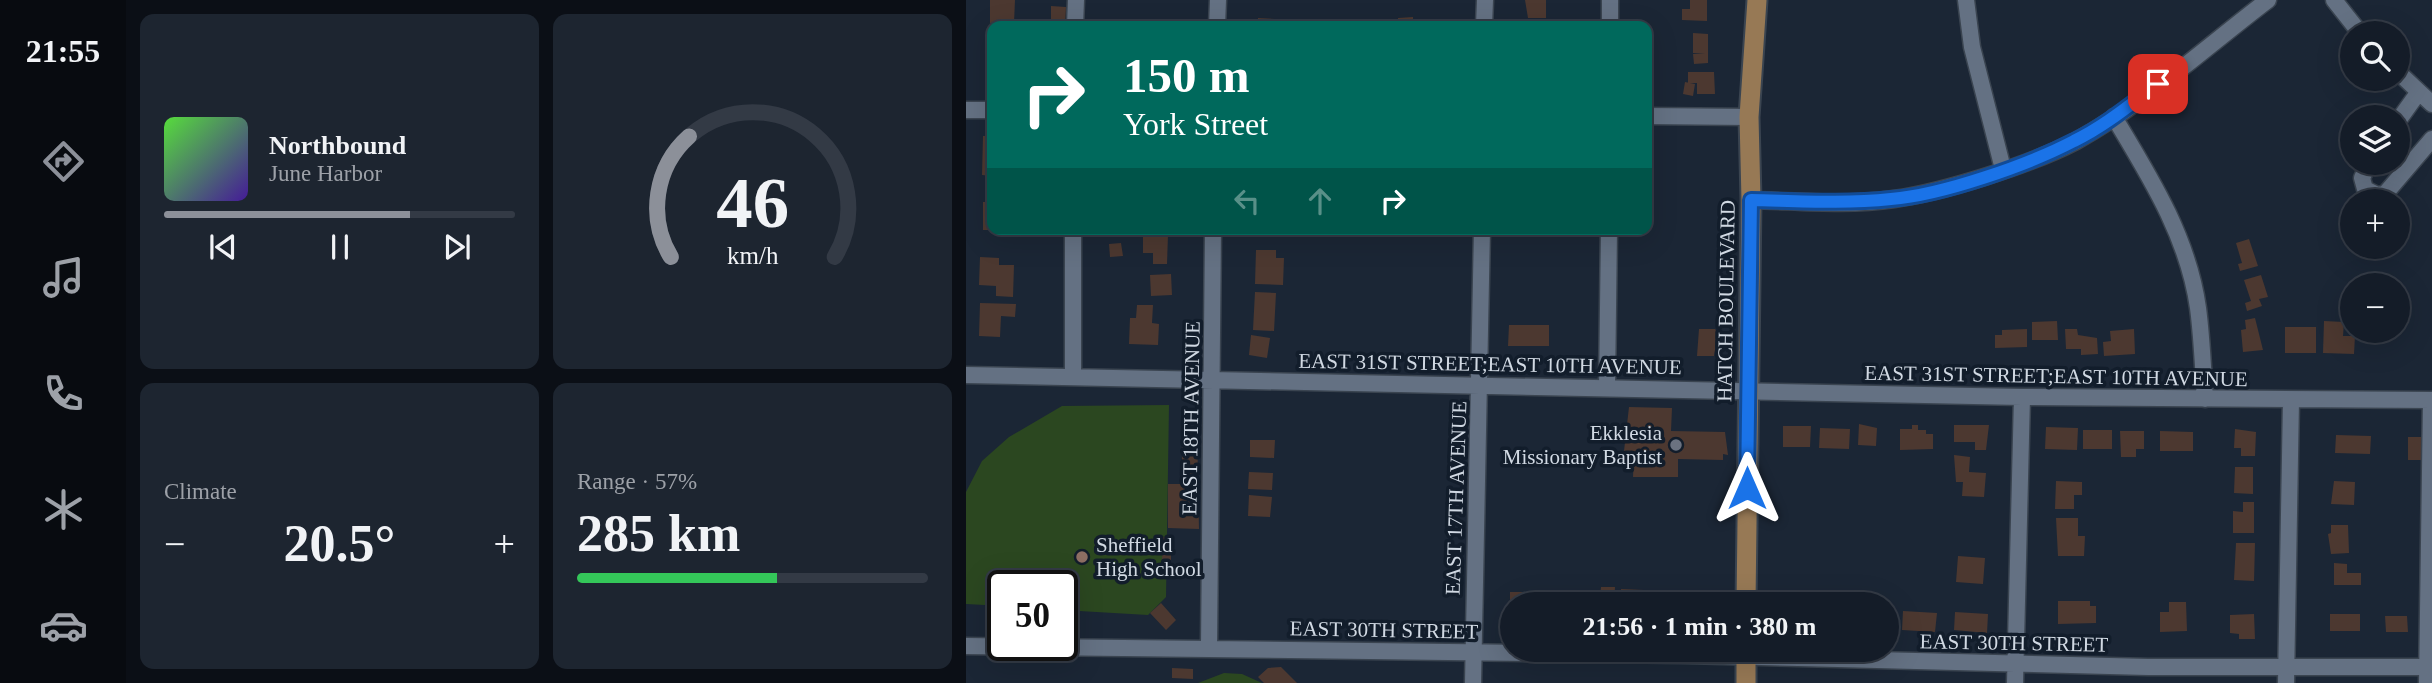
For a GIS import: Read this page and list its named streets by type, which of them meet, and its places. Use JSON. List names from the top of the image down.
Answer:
{
  "streets": {
    "main road": ["HATCH BOULEVARD"],
    "street": [
      "EAST 31ST STREET;EAST 10TH AVENUE",
      "EAST 18TH AVENUE",
      "EAST 17TH AVENUE",
      "EAST 30TH STREET"
    ]
  },
  "crossings": [
    ["HATCH BOULEVARD", "EAST 31ST STREET;EAST 10TH AVENUE"],
    ["EAST 31ST STREET;EAST 10TH AVENUE", "EAST 18TH AVENUE"],
    ["EAST 31ST STREET;EAST 10TH AVENUE", "EAST 17TH AVENUE"],
    ["EAST 18TH AVENUE", "EAST 30TH STREET"],
    ["EAST 17TH AVENUE", "EAST 30TH STREET"]
  ],
  "places": ["Ekklesia Missionary Baptist", "Sheffield High School"],
  "page": {
    "tabs": "21:55",
    "map_buttons": ["+", "−"],
    "turn": ["150 m", "York Street"],
    "song": ["Northbound", "June Harbor"],
    "tile": [
      "Climate",
      ["Range · 57%", "285 km"]
    ],
    "heat": ["−", "20.5°", "+"],
    "limit": "50",
    "trip": "21:56 · 1 min · 380 m",
    "gauge": ["46", "km/h"]
  }
}
